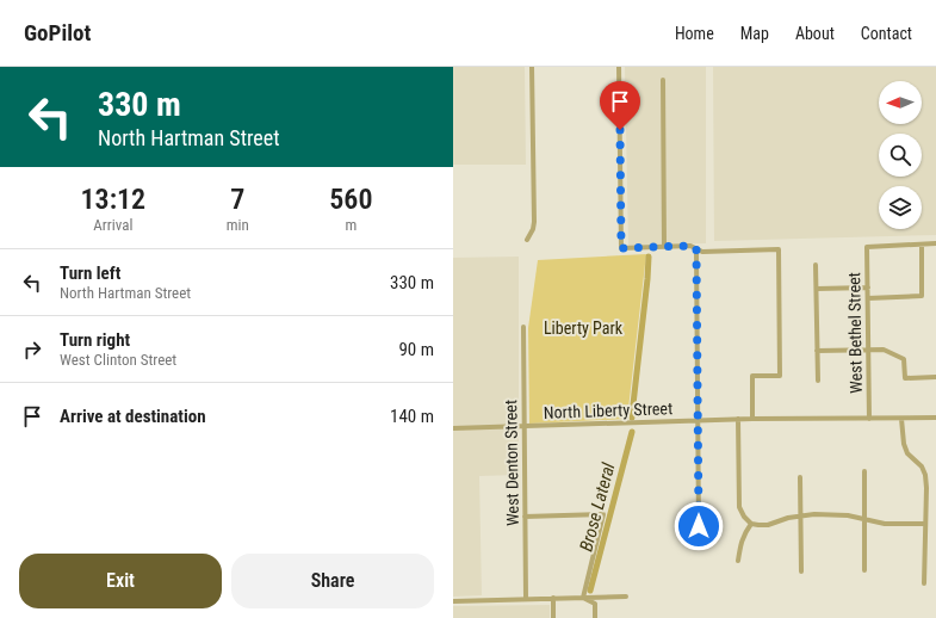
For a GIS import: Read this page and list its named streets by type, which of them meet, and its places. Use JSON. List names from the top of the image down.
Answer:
{
  "streets": {
    "street": ["West Bethel Street", "North Liberty Street", "West Denton Street"]
  },
  "crossings": [
    ["West Bethel Street", "North Liberty Street"],
    ["North Liberty Street", "West Denton Street"]
  ],
  "water": ["Brose Lateral"],
  "parks": ["Liberty Park"],
  "north": "left",
  "page": {
    "header": "GoPilot",
    "nav": [
      "Home",
      "Map",
      "About",
      "Contact"
    ],
    "turn": ["330 m", "North Hartman Street"],
    "eta": [
      "13:12",
      "Arrival",
      "7",
      "min",
      "560",
      "m"
    ],
    "list": [
      {
        "name": "Turn left",
        "note": "North Hartman Street",
        "value": "330 m"
      },
      {
        "name": "Turn right",
        "note": "West Clinton Street",
        "value": "90 m"
      },
      {
        "name": "Arrive at destination",
        "value": "140 m"
      }
    ],
    "buttons": ["Exit", "Share"]
  }
}
